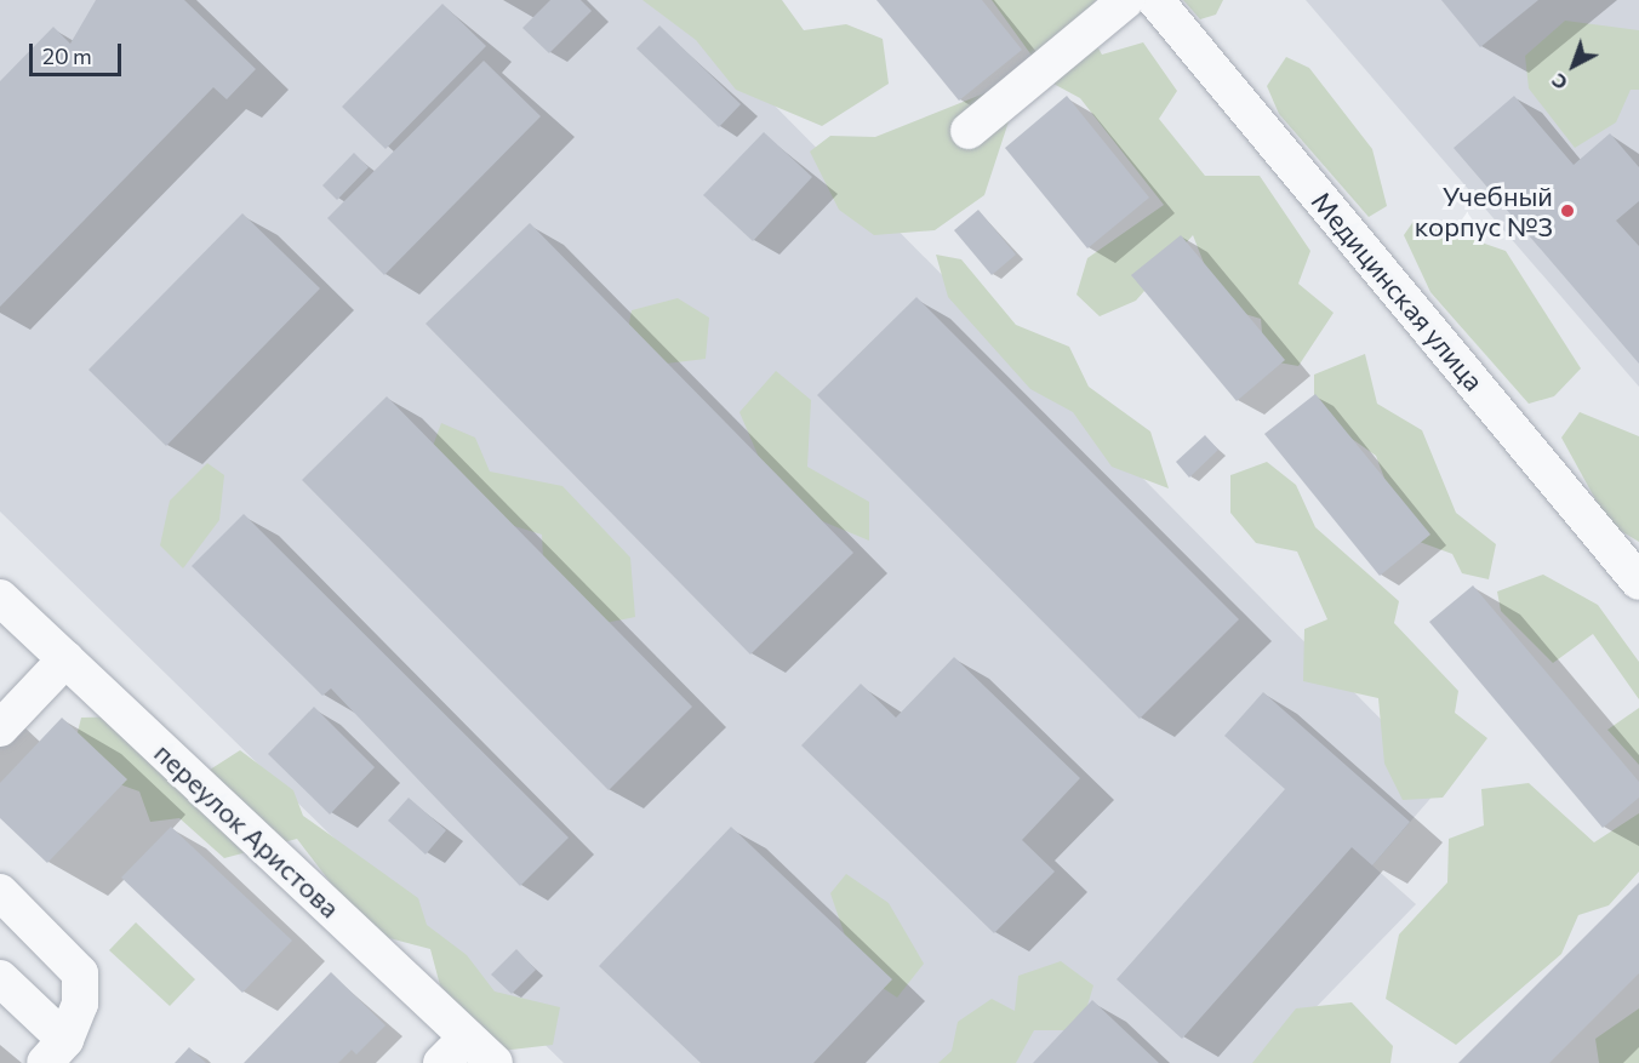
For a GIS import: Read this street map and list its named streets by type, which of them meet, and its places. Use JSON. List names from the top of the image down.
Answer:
{
  "streets": {
    "street": ["Медицинская улица", "переулок Аристова"]
  },
  "places": ["Учебный корпус №3"],
  "scale_bar": "20 m",
  "north": "bottom left"
}
